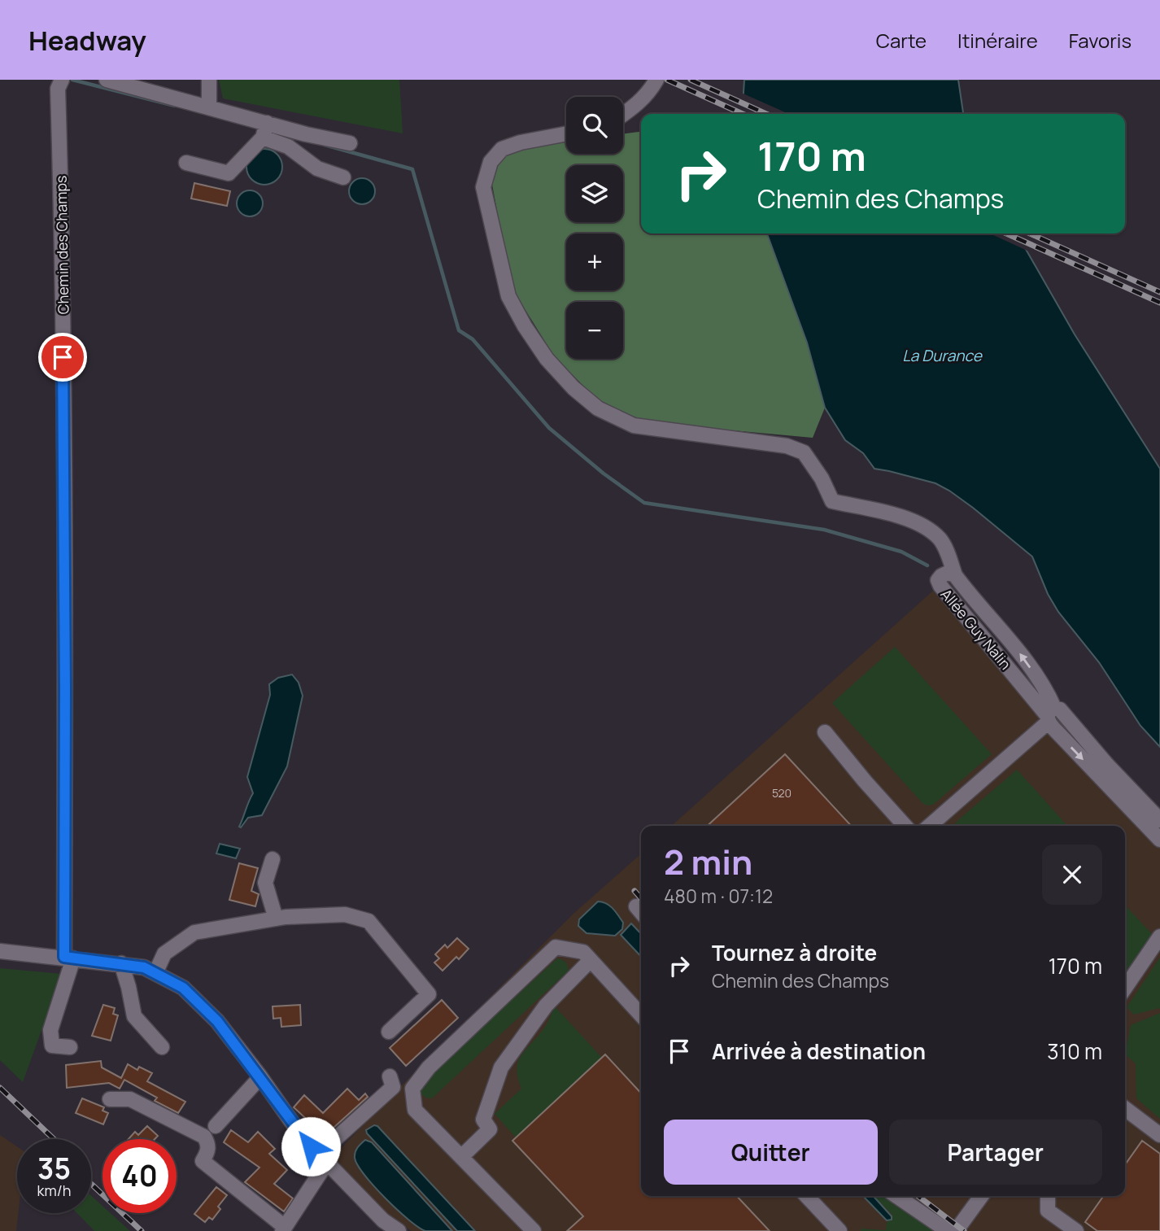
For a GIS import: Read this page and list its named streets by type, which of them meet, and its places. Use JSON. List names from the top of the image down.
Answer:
{
  "streets": {
    "street": ["Chemin des Champs", "Allée Guy Nalin"]
  },
  "water": ["La Durance"],
  "house_numbers": ["520"],
  "page": {
    "header": "Headway",
    "nav": ["Carte", "Itinéraire", "Favoris"],
    "map_buttons": ["+", "−"],
    "turn": ["170 m", "Chemin des Champs"],
    "heading": ["2 min", "480 m · 07:12"],
    "list": [
      {
        "name": "Tournez à droite",
        "note": "Chemin des Champs",
        "value": "170 m"
      },
      {
        "name": "Arrivée à destination",
        "value": "310 m"
      }
    ],
    "buttons": ["Quitter", "Partager"],
    "speed": "35 km/h",
    "limit": "40"
  }
}
